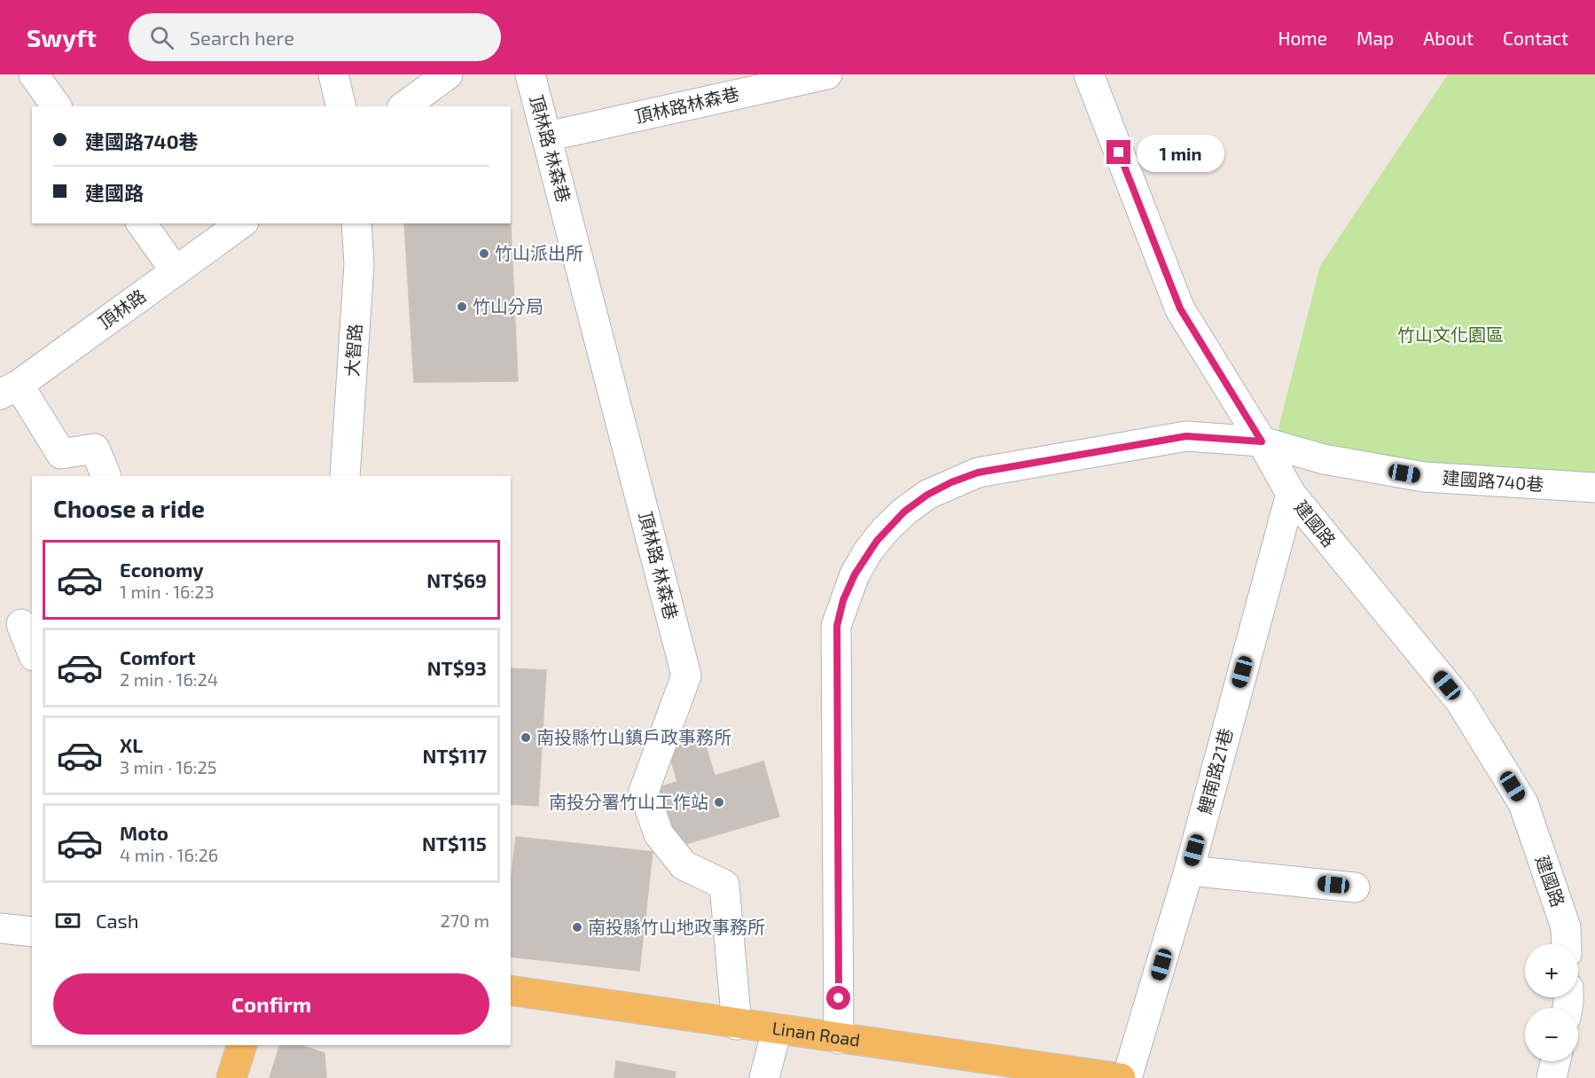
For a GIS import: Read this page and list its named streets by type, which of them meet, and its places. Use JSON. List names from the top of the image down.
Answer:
{
  "streets": {
    "main road": ["Linan Road"],
    "street": [
      "頂林路林森巷",
      "頂林路 林森巷",
      "頂林路",
      "大智路",
      "建國路740巷",
      "建國路",
      "鯉南路21巷"
    ]
  },
  "crossings": [
    ["頂林路林森巷", "頂林路 林森巷"],
    ["頂林路 林森巷", "Linan Road"],
    ["建國路740巷", "建國路"],
    ["建國路740巷", "Linan Road"],
    ["建國路", "鯉南路21巷"]
  ],
  "parks": ["竹山文化園區"],
  "places": [
    "竹山派出所",
    "竹山分局",
    "南投縣竹山鎮戶政事務所",
    "南投分署竹山工作站",
    "南投縣竹山地政事務所"
  ],
  "page": {
    "header": "Swyft",
    "search": "Search here",
    "nav": [
      "Home",
      "Map",
      "About",
      "Contact"
    ],
    "banner": ["建國路740巷", "建國路"],
    "bubble": "1 min",
    "heading": "Choose a ride",
    "list": [
      {
        "name": "Economy",
        "note": "1 min · 16:23",
        "value": "NT$69"
      },
      {
        "name": "Comfort",
        "note": "2 min · 16:24",
        "value": "NT$93"
      },
      {
        "name": "XL",
        "note": "3 min · 16:25",
        "value": "NT$117"
      },
      {
        "name": "Moto",
        "note": "4 min · 16:26",
        "value": "NT$115"
      }
    ],
    "pay": ["Cash", "270 m"],
    "map_buttons": ["+", "−"],
    "buttons": "Confirm"
  }
}
